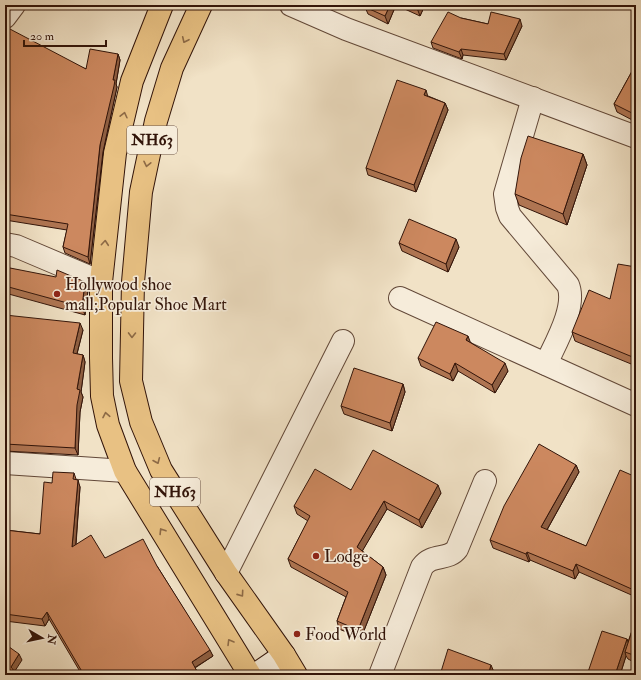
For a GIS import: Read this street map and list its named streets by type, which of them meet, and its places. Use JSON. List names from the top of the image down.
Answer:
{
  "streets": {
    "highway": ["NH63"]
  },
  "places": ["Hollywood shoe mall;Popular Shoe Mart", "Lodge", "Food World"],
  "scale_bar": "20 m",
  "north": "right"
}
